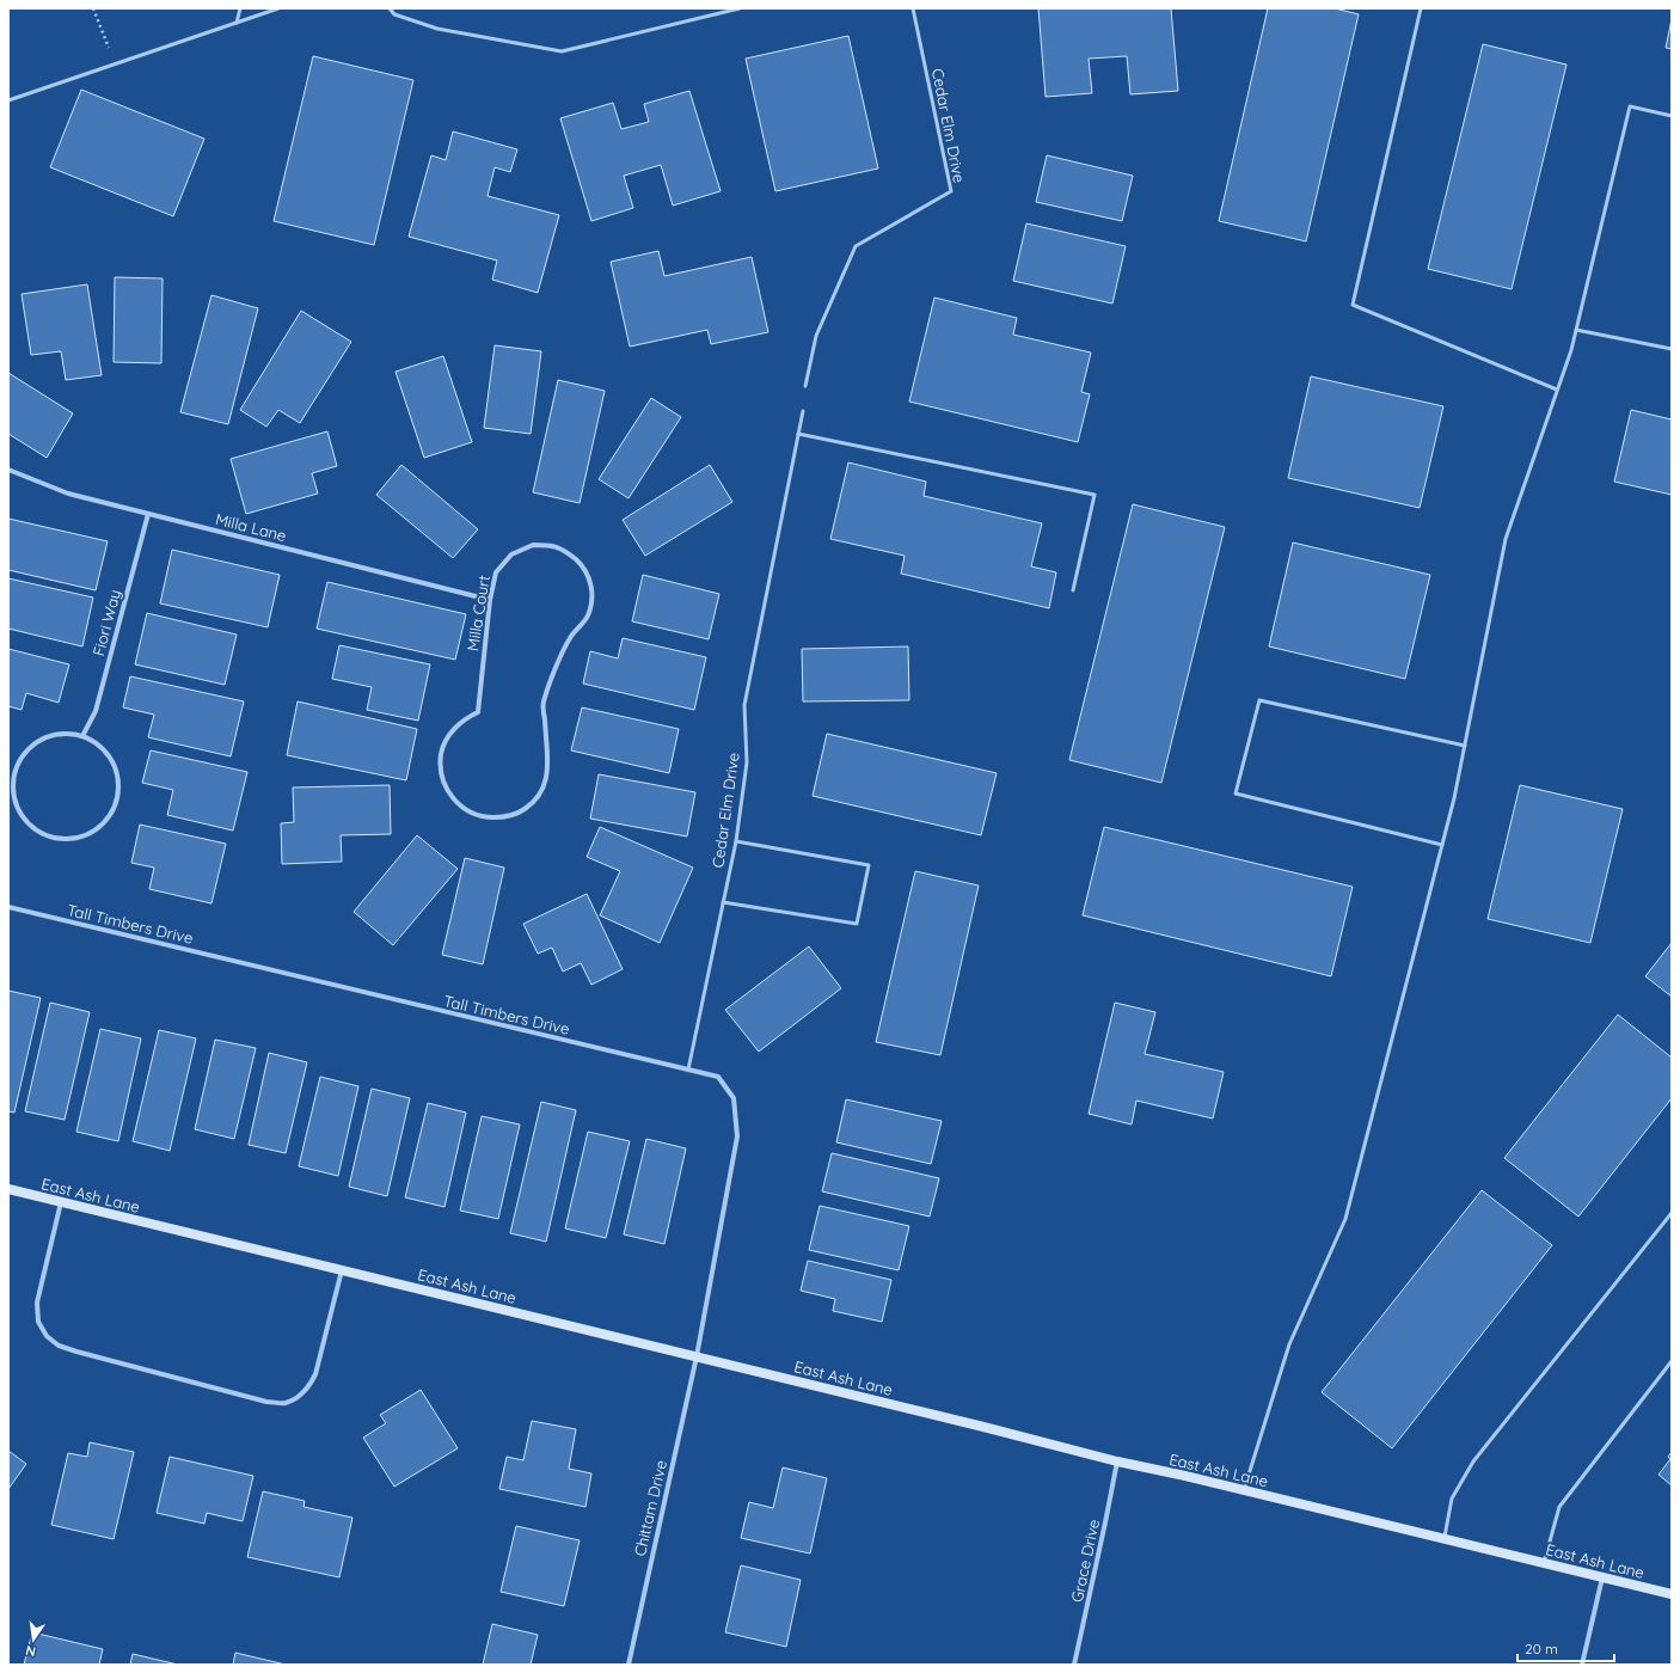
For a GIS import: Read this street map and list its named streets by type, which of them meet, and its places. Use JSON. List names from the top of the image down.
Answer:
{
  "streets": {
    "street": [
      "Milla Lane",
      "Milla Court",
      "Fiori Way",
      "Tall Timbers Drive",
      "East Ash Lane",
      "Chittam Drive",
      "Grace Drive"
    ],
    "lane": ["Cedar Elm Drive"]
  },
  "crossings": [
    ["Cedar Elm Drive", "Tall Timbers Drive"],
    ["Milla Lane", "Milla Court"],
    ["Milla Lane", "Fiori Way"],
    ["Tall Timbers Drive", "East Ash Lane"],
    ["Tall Timbers Drive", "Chittam Drive"],
    ["East Ash Lane", "Chittam Drive"],
    ["East Ash Lane", "Grace Drive"]
  ],
  "scale_bar": "20 m",
  "north": "bottom"
}
